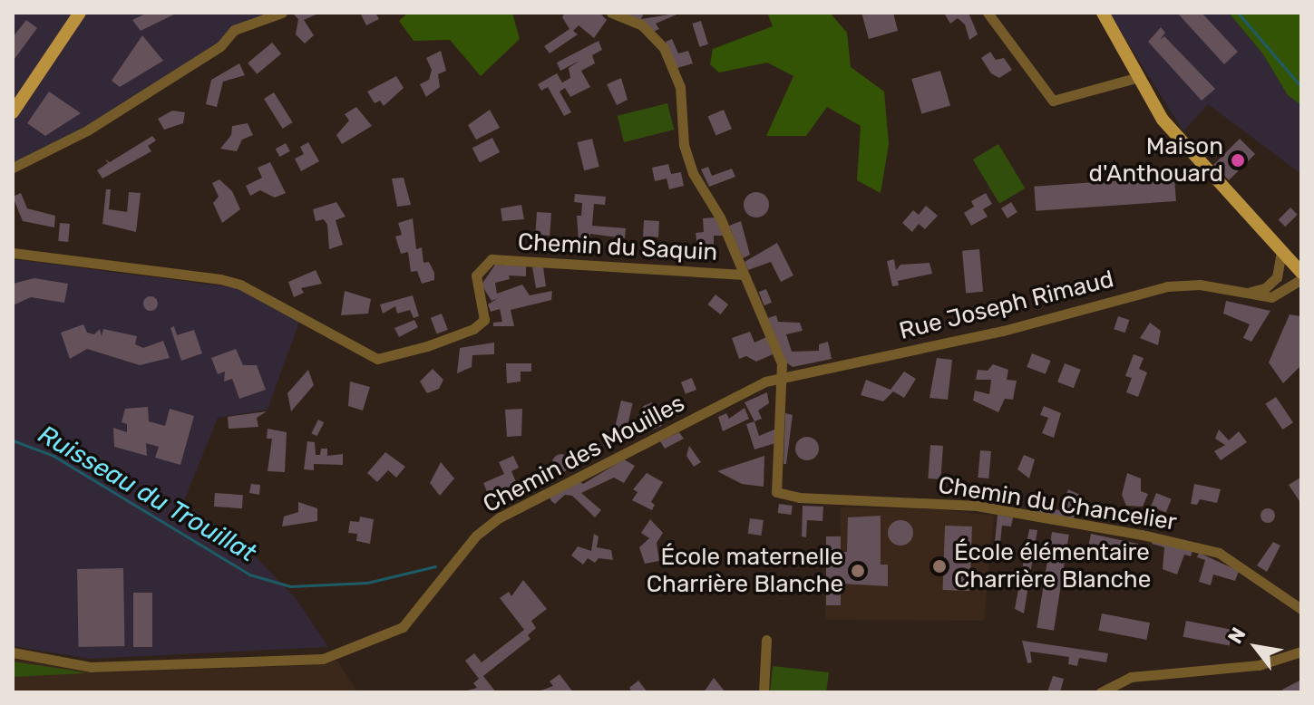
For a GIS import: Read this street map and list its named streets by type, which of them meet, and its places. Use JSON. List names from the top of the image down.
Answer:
{
  "streets": {
    "street": [
      "Chemin du Saquin",
      "Rue Joseph Rimaud",
      "Chemin des Mouilles",
      "Chemin du Chancelier"
    ]
  },
  "crossings": [
    ["Rue Joseph Rimaud", "Chemin des Mouilles"],
    ["Rue Joseph Rimaud", "Chemin du Chancelier"],
    ["Chemin des Mouilles", "Chemin du Chancelier"]
  ],
  "water": ["Ruisseau du Trouillat"],
  "places": ["Maison d'Anthouard", "École élémentaire Charrière Blanche", "École maternelle Charrière Blanche"],
  "north": "top left"
}
